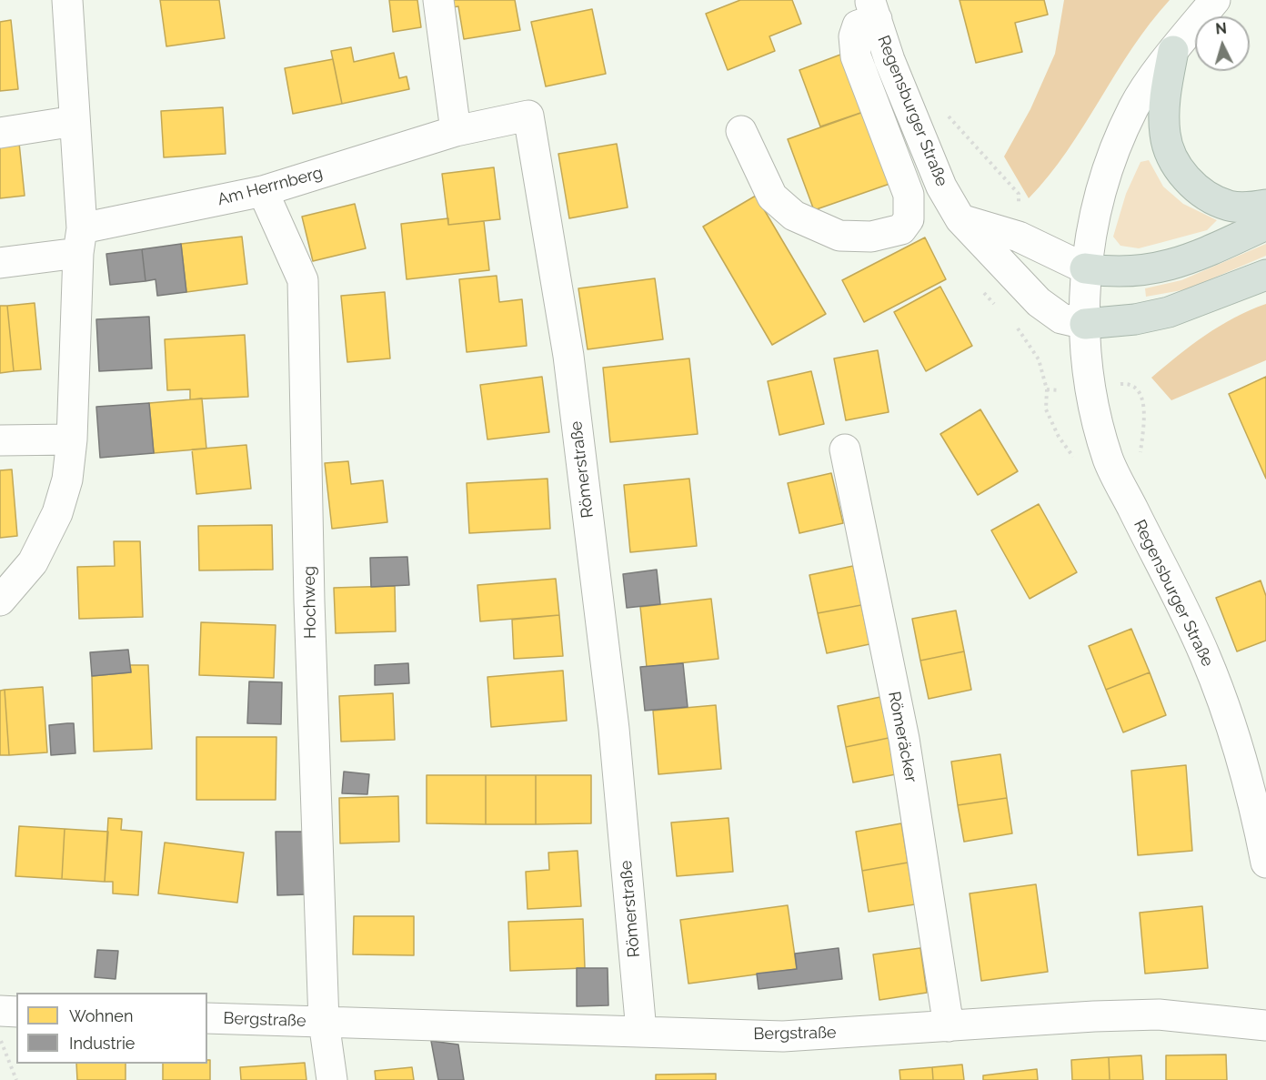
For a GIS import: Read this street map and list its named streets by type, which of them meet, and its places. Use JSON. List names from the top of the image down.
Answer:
{
  "streets": {
    "street": [
      "Regensburger Straße",
      "Am Herrnberg",
      "Römerstraße",
      "Hochweg",
      "Römeräcker",
      "Bergstraße"
    ]
  },
  "crossings": [
    ["Am Herrnberg", "Römerstraße"],
    ["Am Herrnberg", "Hochweg"],
    ["Römerstraße", "Bergstraße"],
    ["Hochweg", "Bergstraße"],
    ["Römeräcker", "Bergstraße"]
  ],
  "legend": ["Wohnen", "Industrie"],
  "north": "top"
}
